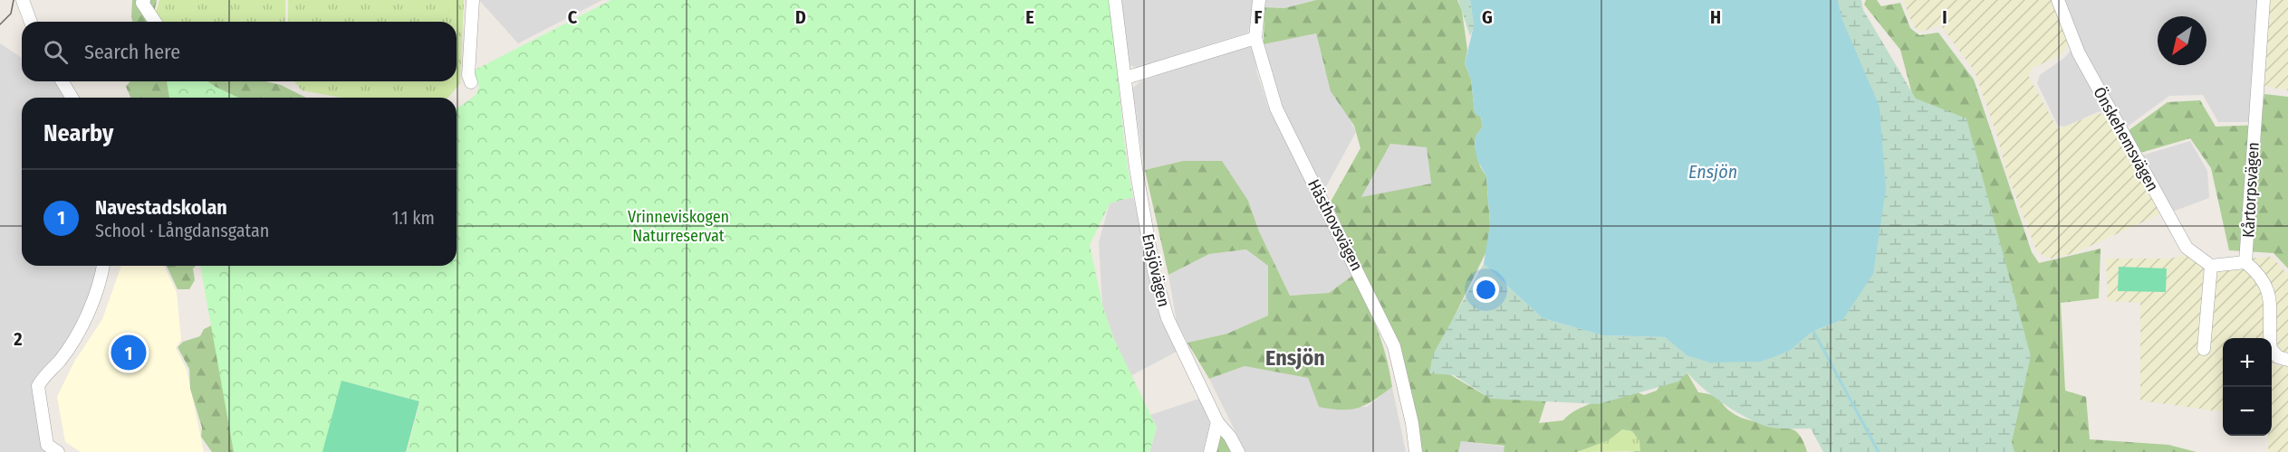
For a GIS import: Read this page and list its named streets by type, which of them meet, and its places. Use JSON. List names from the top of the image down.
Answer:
{
  "streets": {
    "street": [
      "Önskehemsvägen",
      "Kårtorpsvägen",
      "Hästhovsvägen",
      "Ensjövägen"
    ]
  },
  "districts": ["Ensjön"],
  "water": ["Ensjön"],
  "parks": ["Vrinneviskogen Naturreservat"],
  "north": "bottom left",
  "page": {
    "search": "Search here",
    "heading": "Nearby",
    "list": [
      {
        "mark": "1",
        "name": "Navestadskolan",
        "note": "School · Långdansgatan",
        "value": "1.1 km"
      }
    ],
    "pins": "1",
    "map_buttons": ["+", "−"]
  },
  "grid": {
    "columns": [
      "C",
      "D",
      "E",
      "F",
      "G",
      "H",
      "I"
    ],
    "rows": ["2"]
  }
}
